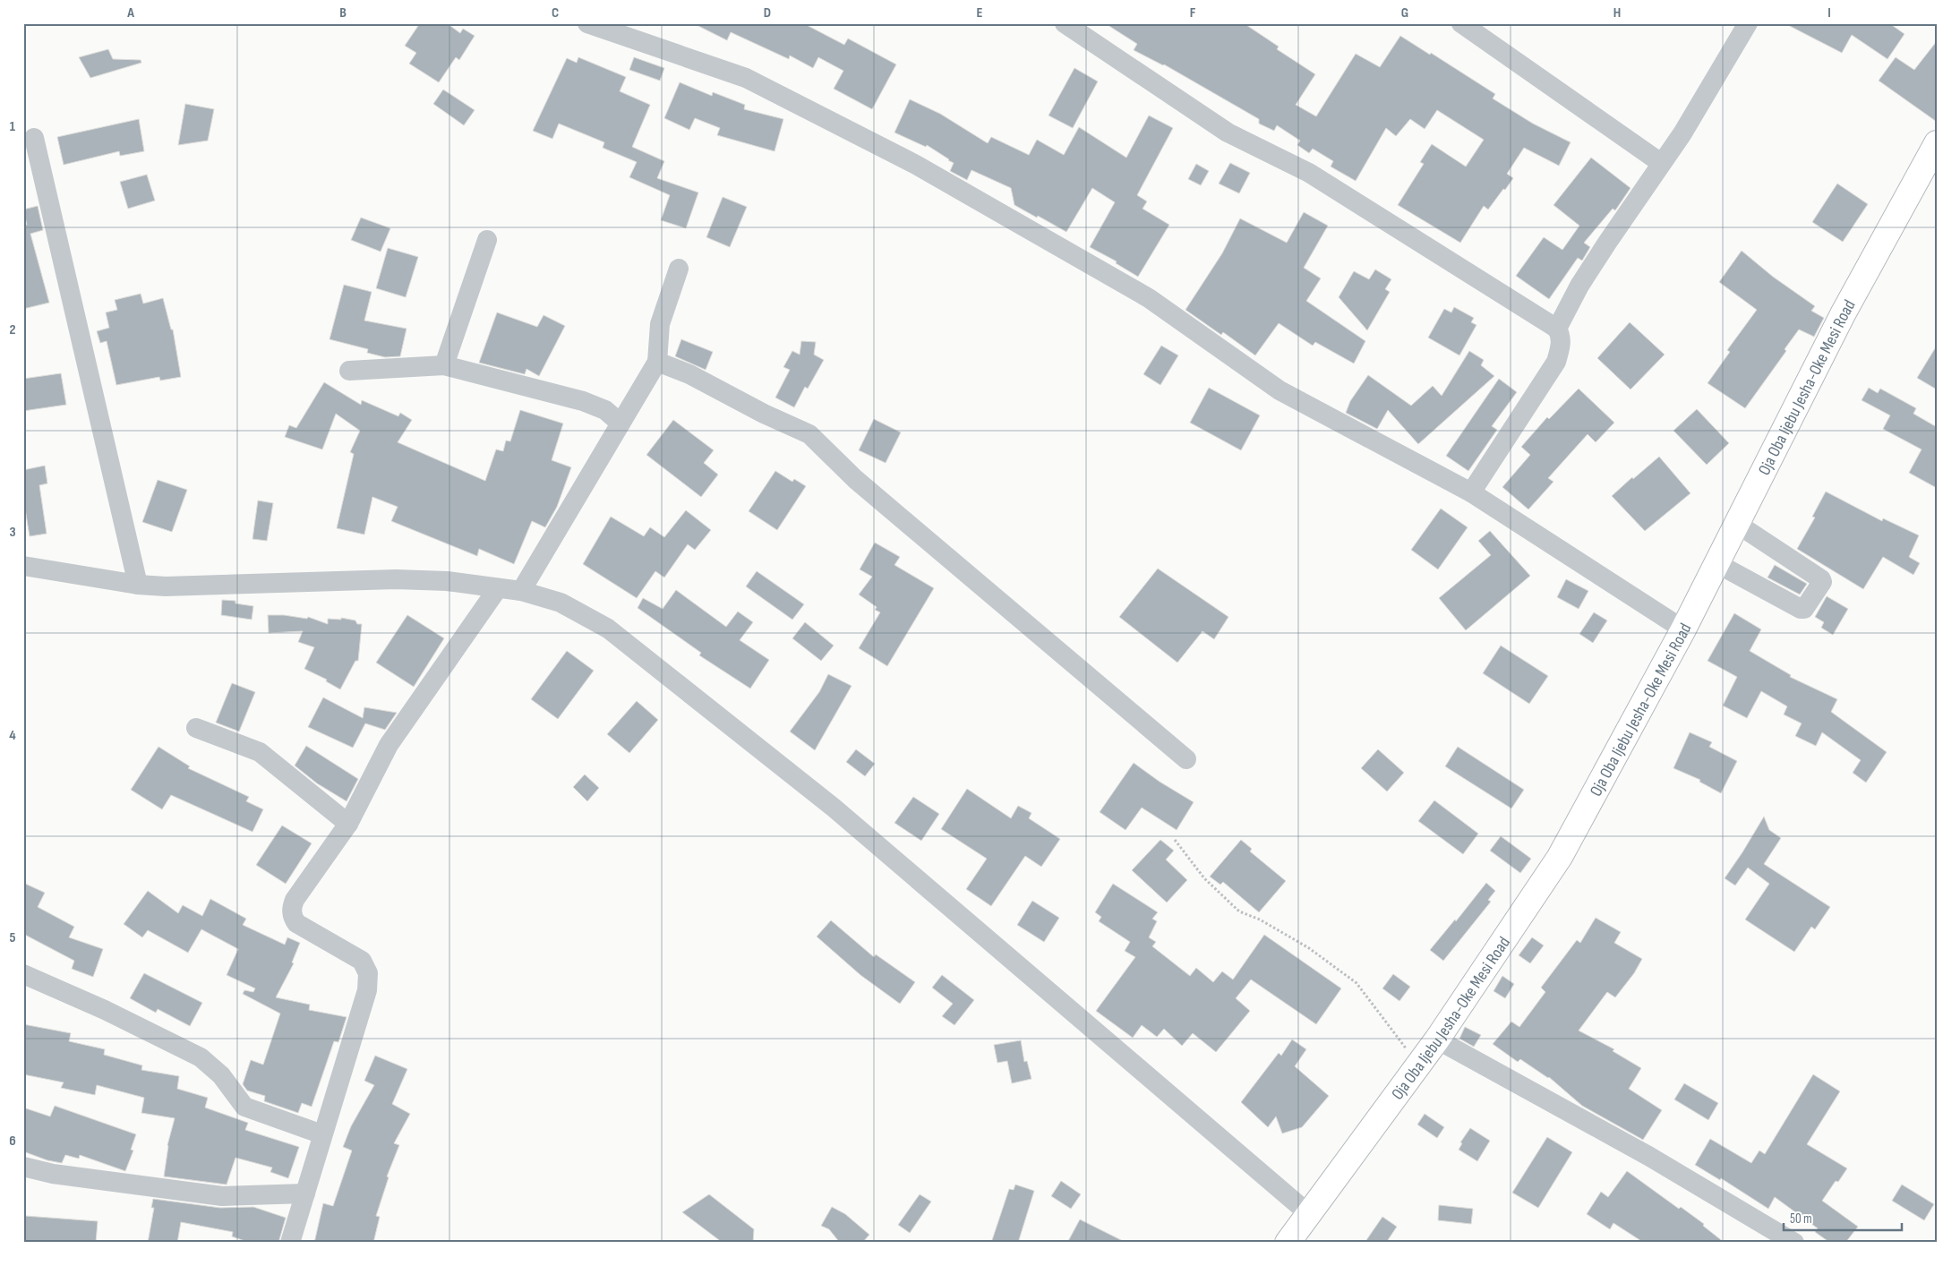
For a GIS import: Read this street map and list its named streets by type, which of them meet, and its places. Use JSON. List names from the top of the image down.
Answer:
{
  "streets": {
    "main road": ["Oja Oba Ijebu Jesha-Oke Mesi Road"]
  },
  "scale_bar": "50 m",
  "grid": {
    "columns": [
      "A",
      "B",
      "C",
      "D",
      "E",
      "F",
      "G",
      "H",
      "I"
    ],
    "rows": [
      "1",
      "2",
      "3",
      "4",
      "5",
      "6"
    ]
  }
}
